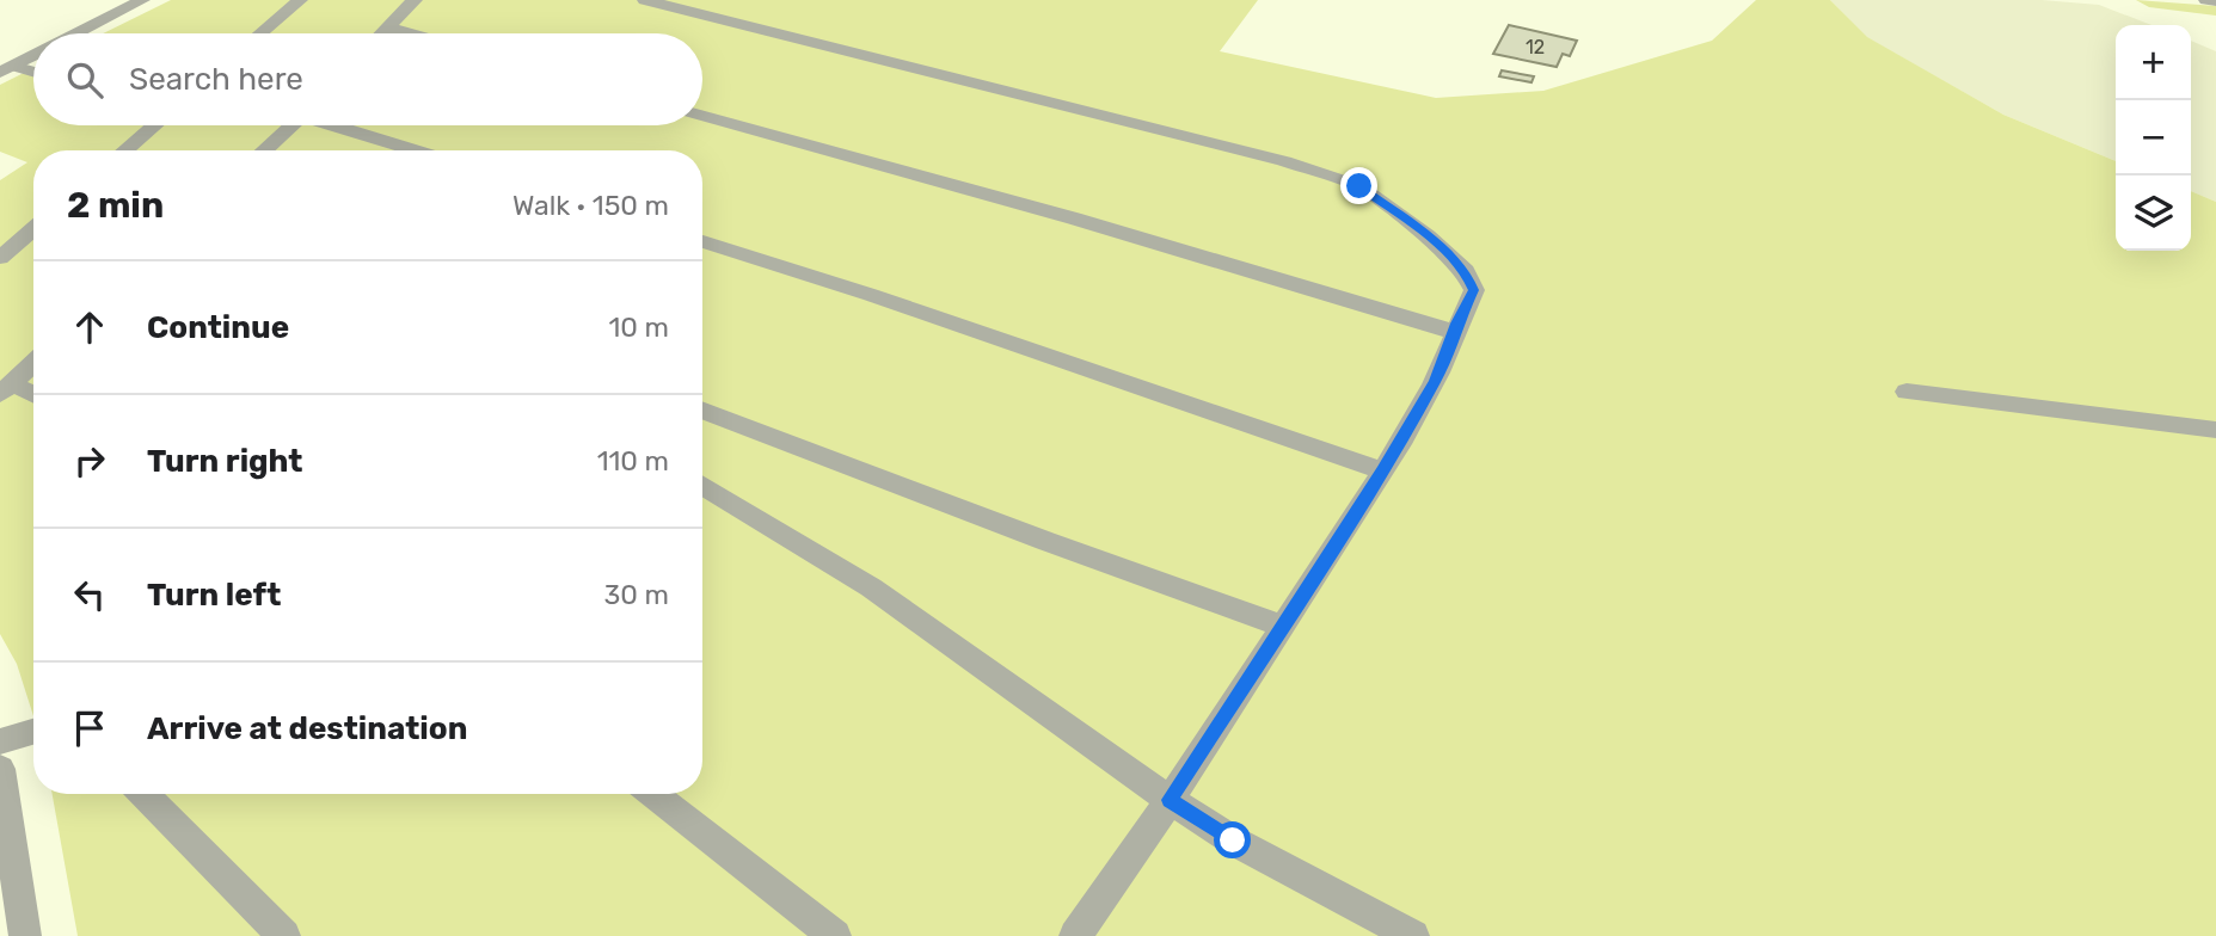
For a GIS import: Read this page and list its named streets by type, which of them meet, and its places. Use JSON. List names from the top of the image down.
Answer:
{
  "house_numbers": ["12"],
  "page": {
    "map_buttons": ["+", "−"],
    "search": "Search here",
    "heading": ["2 min", "Walk · 150 m"],
    "list": [
      ["Continue", "10 m"],
      ["Turn right", "110 m"],
      ["Turn left", "30 m"],
      "Arrive at destination"
    ]
  }
}
